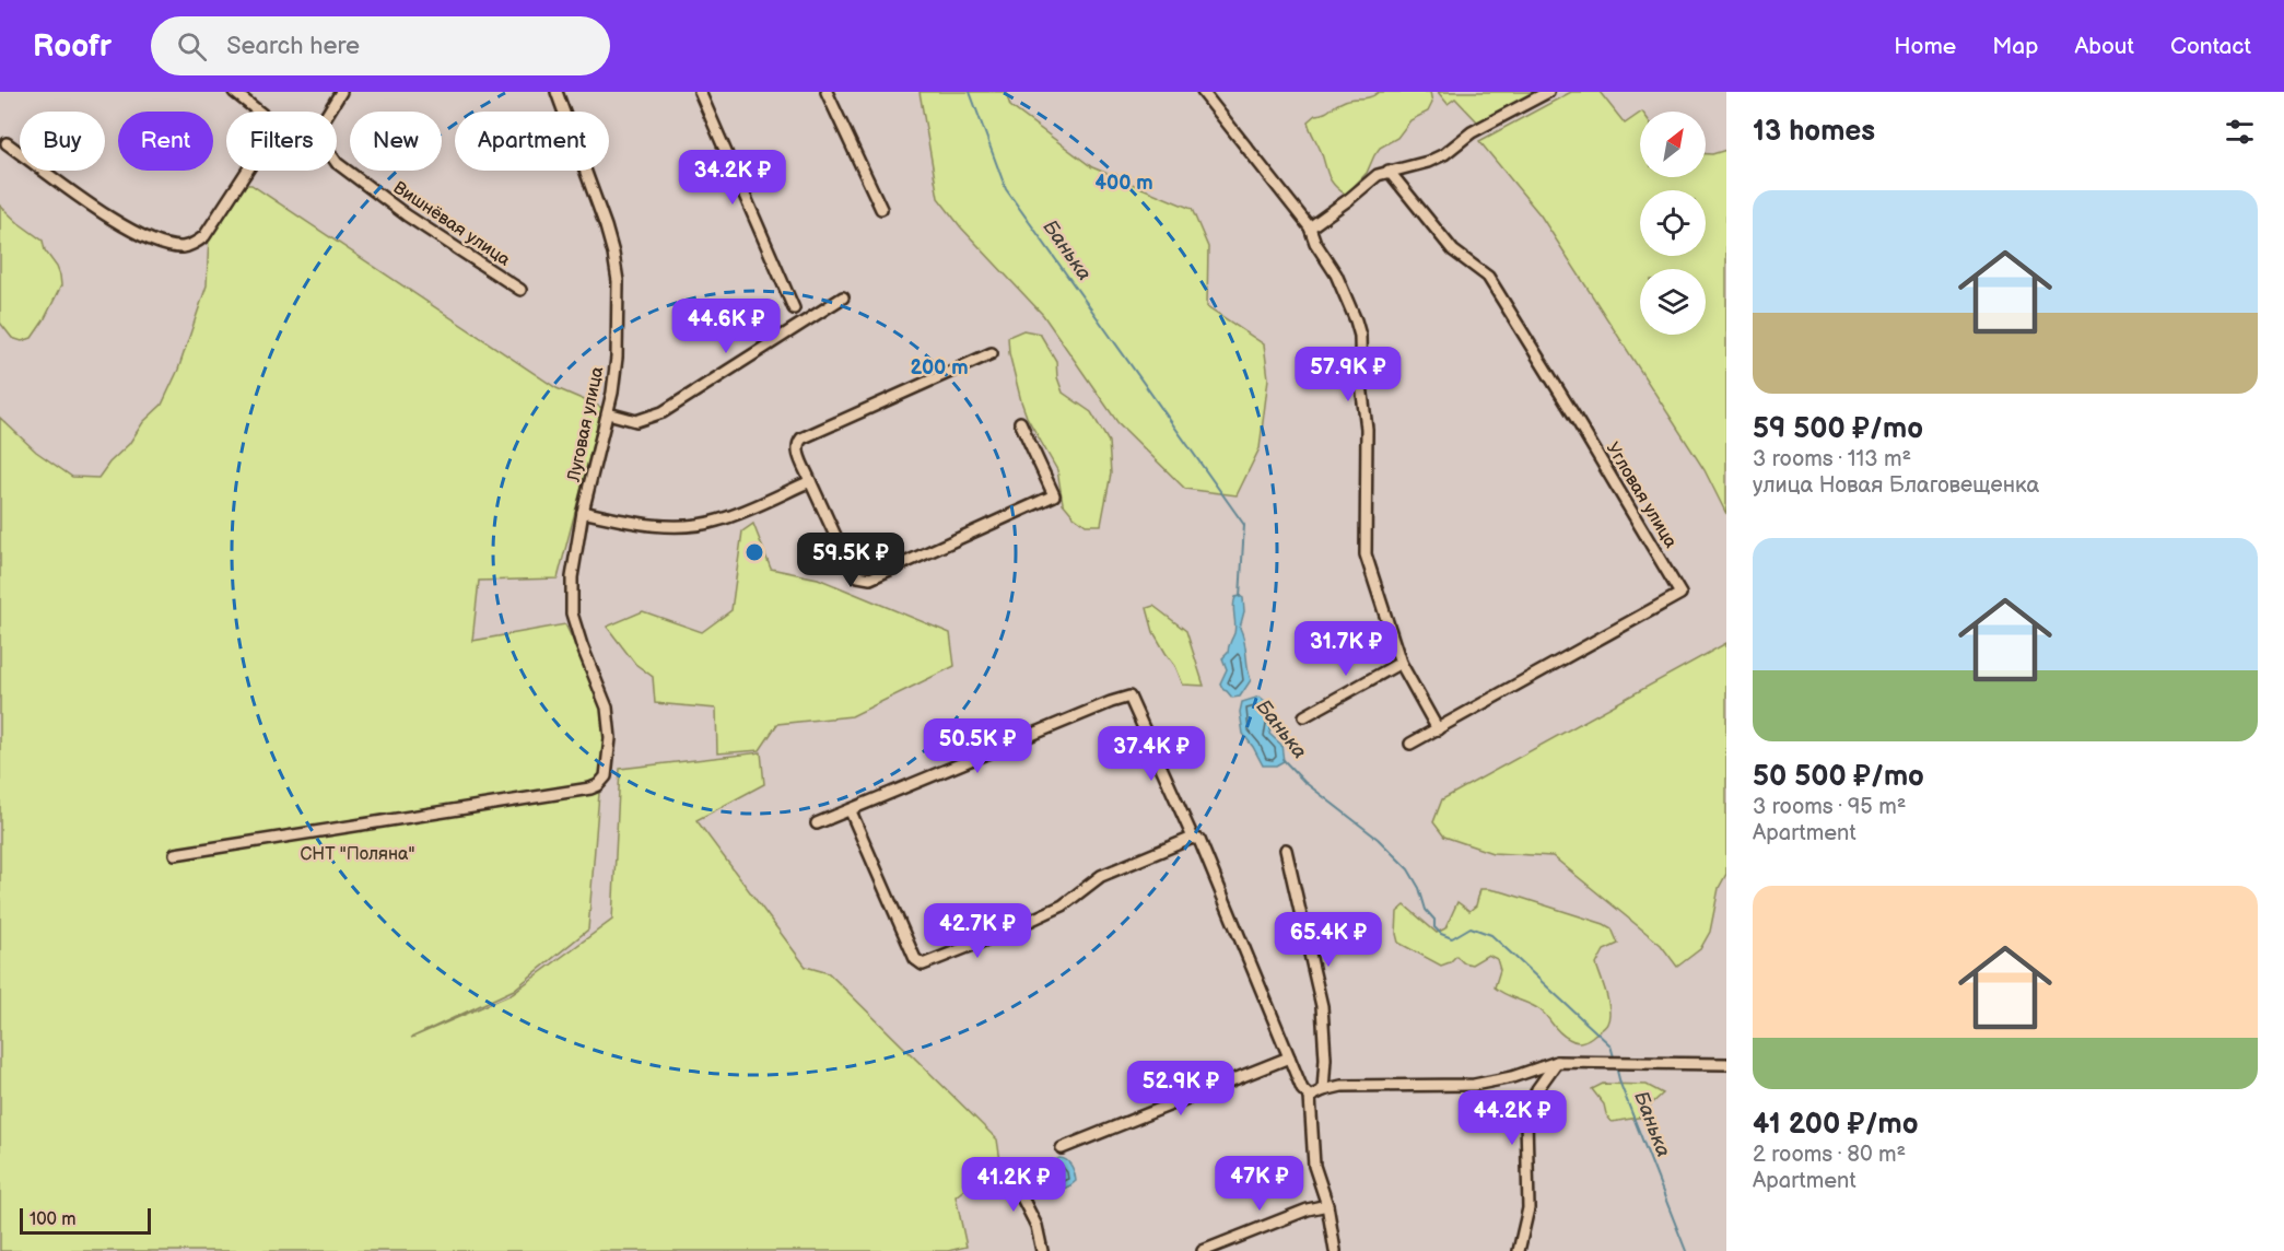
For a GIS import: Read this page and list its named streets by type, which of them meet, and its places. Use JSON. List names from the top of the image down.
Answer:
{
  "streets": {
    "street": ["Вишнёвая улица", "Луговая улица", "Угловая улица"]
  },
  "water": ["Банька"],
  "parks": ["СНТ \"Поляна\""],
  "scale_bar": "100 m",
  "north": "top right",
  "page": {
    "header": "Roofr",
    "search": "Search here",
    "nav": [
      "Home",
      "Map",
      "About",
      "Contact"
    ],
    "heading": "13 homes",
    "chip": [
      "Buy",
      "Rent",
      "Filters",
      "New",
      "Apartment"
    ],
    "price": [
      "34.2K ₽",
      "44.6K ₽",
      "57.9K ₽",
      "59.5K ₽",
      "31.7K ₽",
      "50.5K ₽",
      "37.4K ₽",
      "42.7K ₽",
      "65.4K ₽",
      "52.9K ₽",
      "44.2K ₽",
      "47K ₽",
      "41.2K ₽"
    ],
    "list": [
      {
        "name": "59 500 ₽/mo",
        "note": "3 rooms · 113 m² · улица Новая Благовещенка"
      },
      {
        "name": "50 500 ₽/mo",
        "note": "3 rooms · 95 m² · Apartment"
      },
      {
        "name": "41 200 ₽/mo",
        "note": "2 rooms · 80 m² · Apartment"
      }
    ],
    "scale": "100 m"
  },
  "rings": ["400 m", "200 m"]
}
